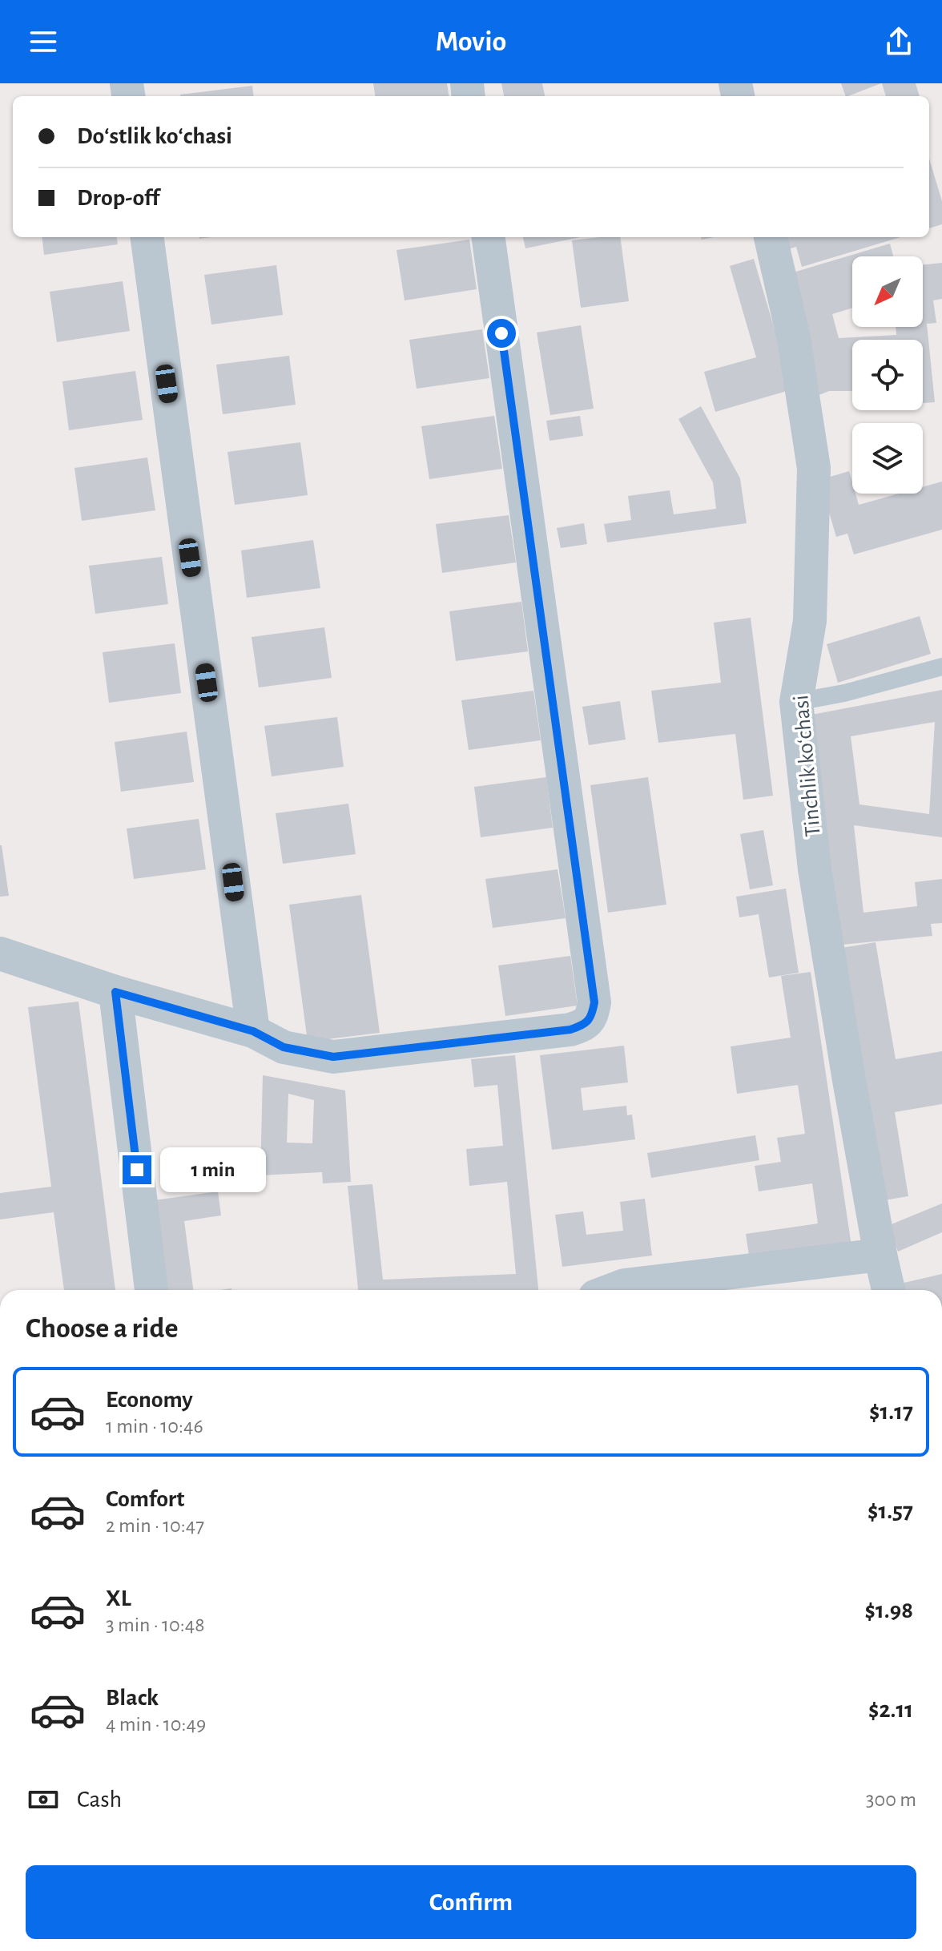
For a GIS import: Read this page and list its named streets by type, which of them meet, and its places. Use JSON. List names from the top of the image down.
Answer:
{
  "streets": {
    "street": ["Tinchlik koʻchasi"]
  },
  "north": "bottom left",
  "page": {
    "header": "Movio",
    "banner": ["Doʻstlik koʻchasi", "Drop-off"],
    "bubble": "1 min",
    "heading": "Choose a ride",
    "list": [
      {
        "name": "Economy",
        "note": "1 min · 10:46",
        "value": "$1.17"
      },
      {
        "name": "Comfort",
        "note": "2 min · 10:47",
        "value": "$1.57"
      },
      {
        "name": "XL",
        "note": "3 min · 10:48",
        "value": "$1.98"
      },
      {
        "name": "Black",
        "note": "4 min · 10:49",
        "value": "$2.11"
      }
    ],
    "pay": ["Cash", "300 m"],
    "buttons": "Confirm"
  }
}
